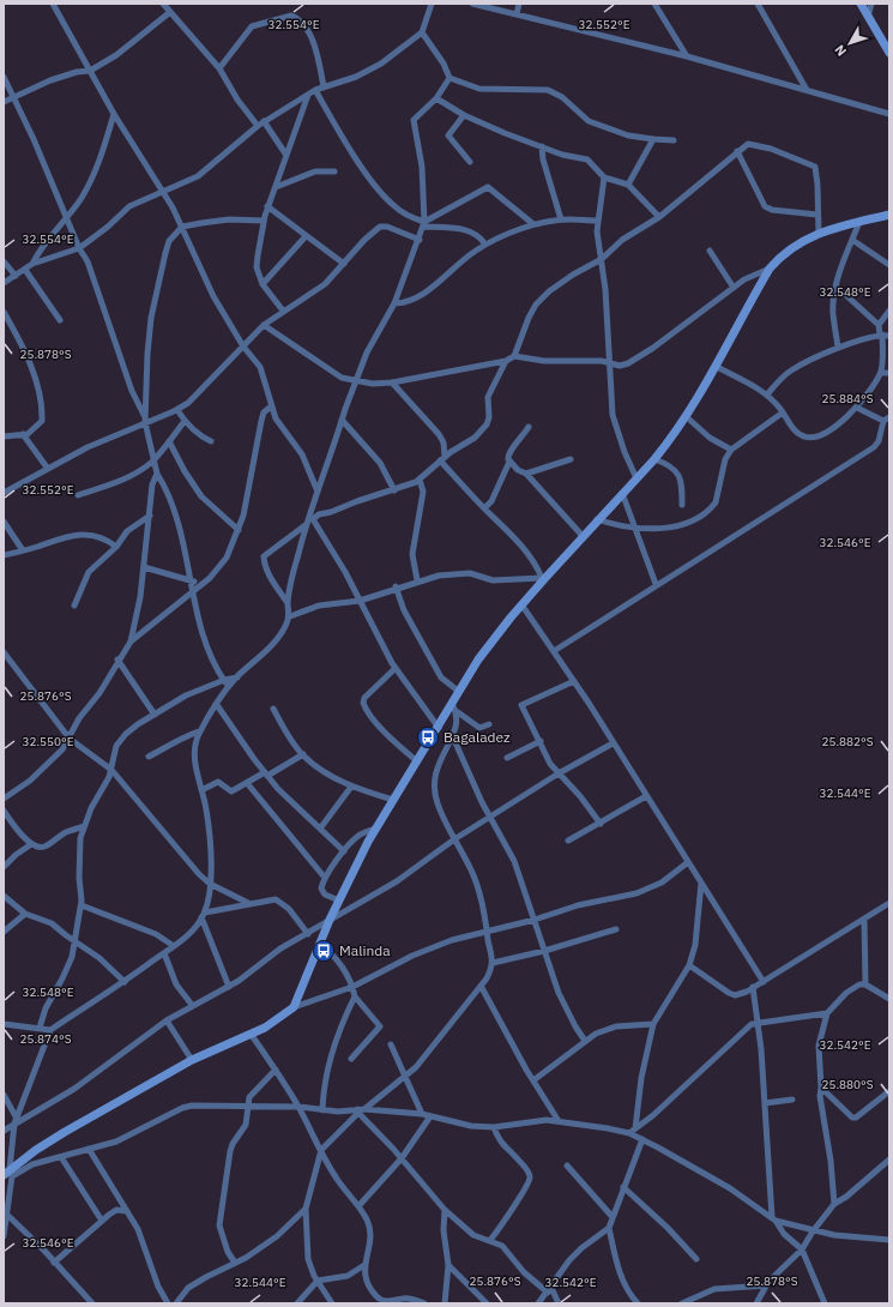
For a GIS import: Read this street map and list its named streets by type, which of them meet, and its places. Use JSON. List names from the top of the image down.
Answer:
{
  "places": {
    "bus stop": ["Bagaladez", "Malinda"]
  },
  "north": "bottom left",
  "coordinates": [
    "32.554°E",
    "32.552°E",
    "32.548°E",
    "25.878°S",
    "25.884°S",
    "32.546°E",
    "25.876°S",
    "32.550°E",
    "25.882°S",
    "32.544°E",
    "25.874°S",
    "32.542°E",
    "25.880°S"
  ]
}
